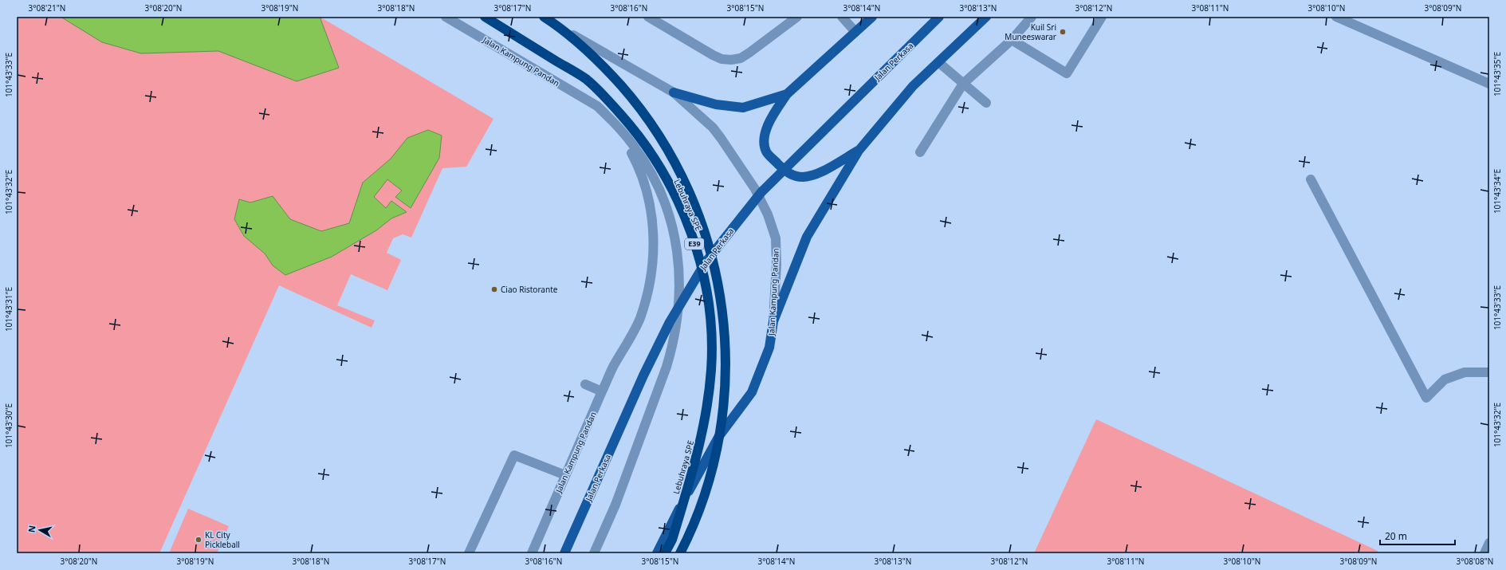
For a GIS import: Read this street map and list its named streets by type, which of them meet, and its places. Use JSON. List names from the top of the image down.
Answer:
{
  "streets": {
    "highway": ["Lebuhraya SPE", "E39"],
    "main road": ["Jalan Kampung Pandan", "Jalan Perkasa"]
  },
  "places": ["Kuil Sri Muneeswarar", "Ciao Ristorante", "KL City Pickleball"],
  "scale_bar": "20 m",
  "north": "left",
  "coordinates": [
    "3°08'21\"N",
    "3°08'20\"N",
    "3°08'19\"N",
    "3°08'18\"N",
    "3°08'17\"N",
    "3°08'16\"N",
    "3°08'15\"N",
    "3°08'14\"N",
    "3°08'13\"N",
    "3°08'12\"N",
    "3°08'11\"N",
    "3°08'10\"N",
    "3°08'09\"N",
    "101°43'35\"E",
    "101°43'33\"E",
    "101°43'34\"E",
    "101°43'32\"E",
    "101°43'31\"E",
    "101°43'30\"E",
    "3°08'08\"N"
  ]
}
